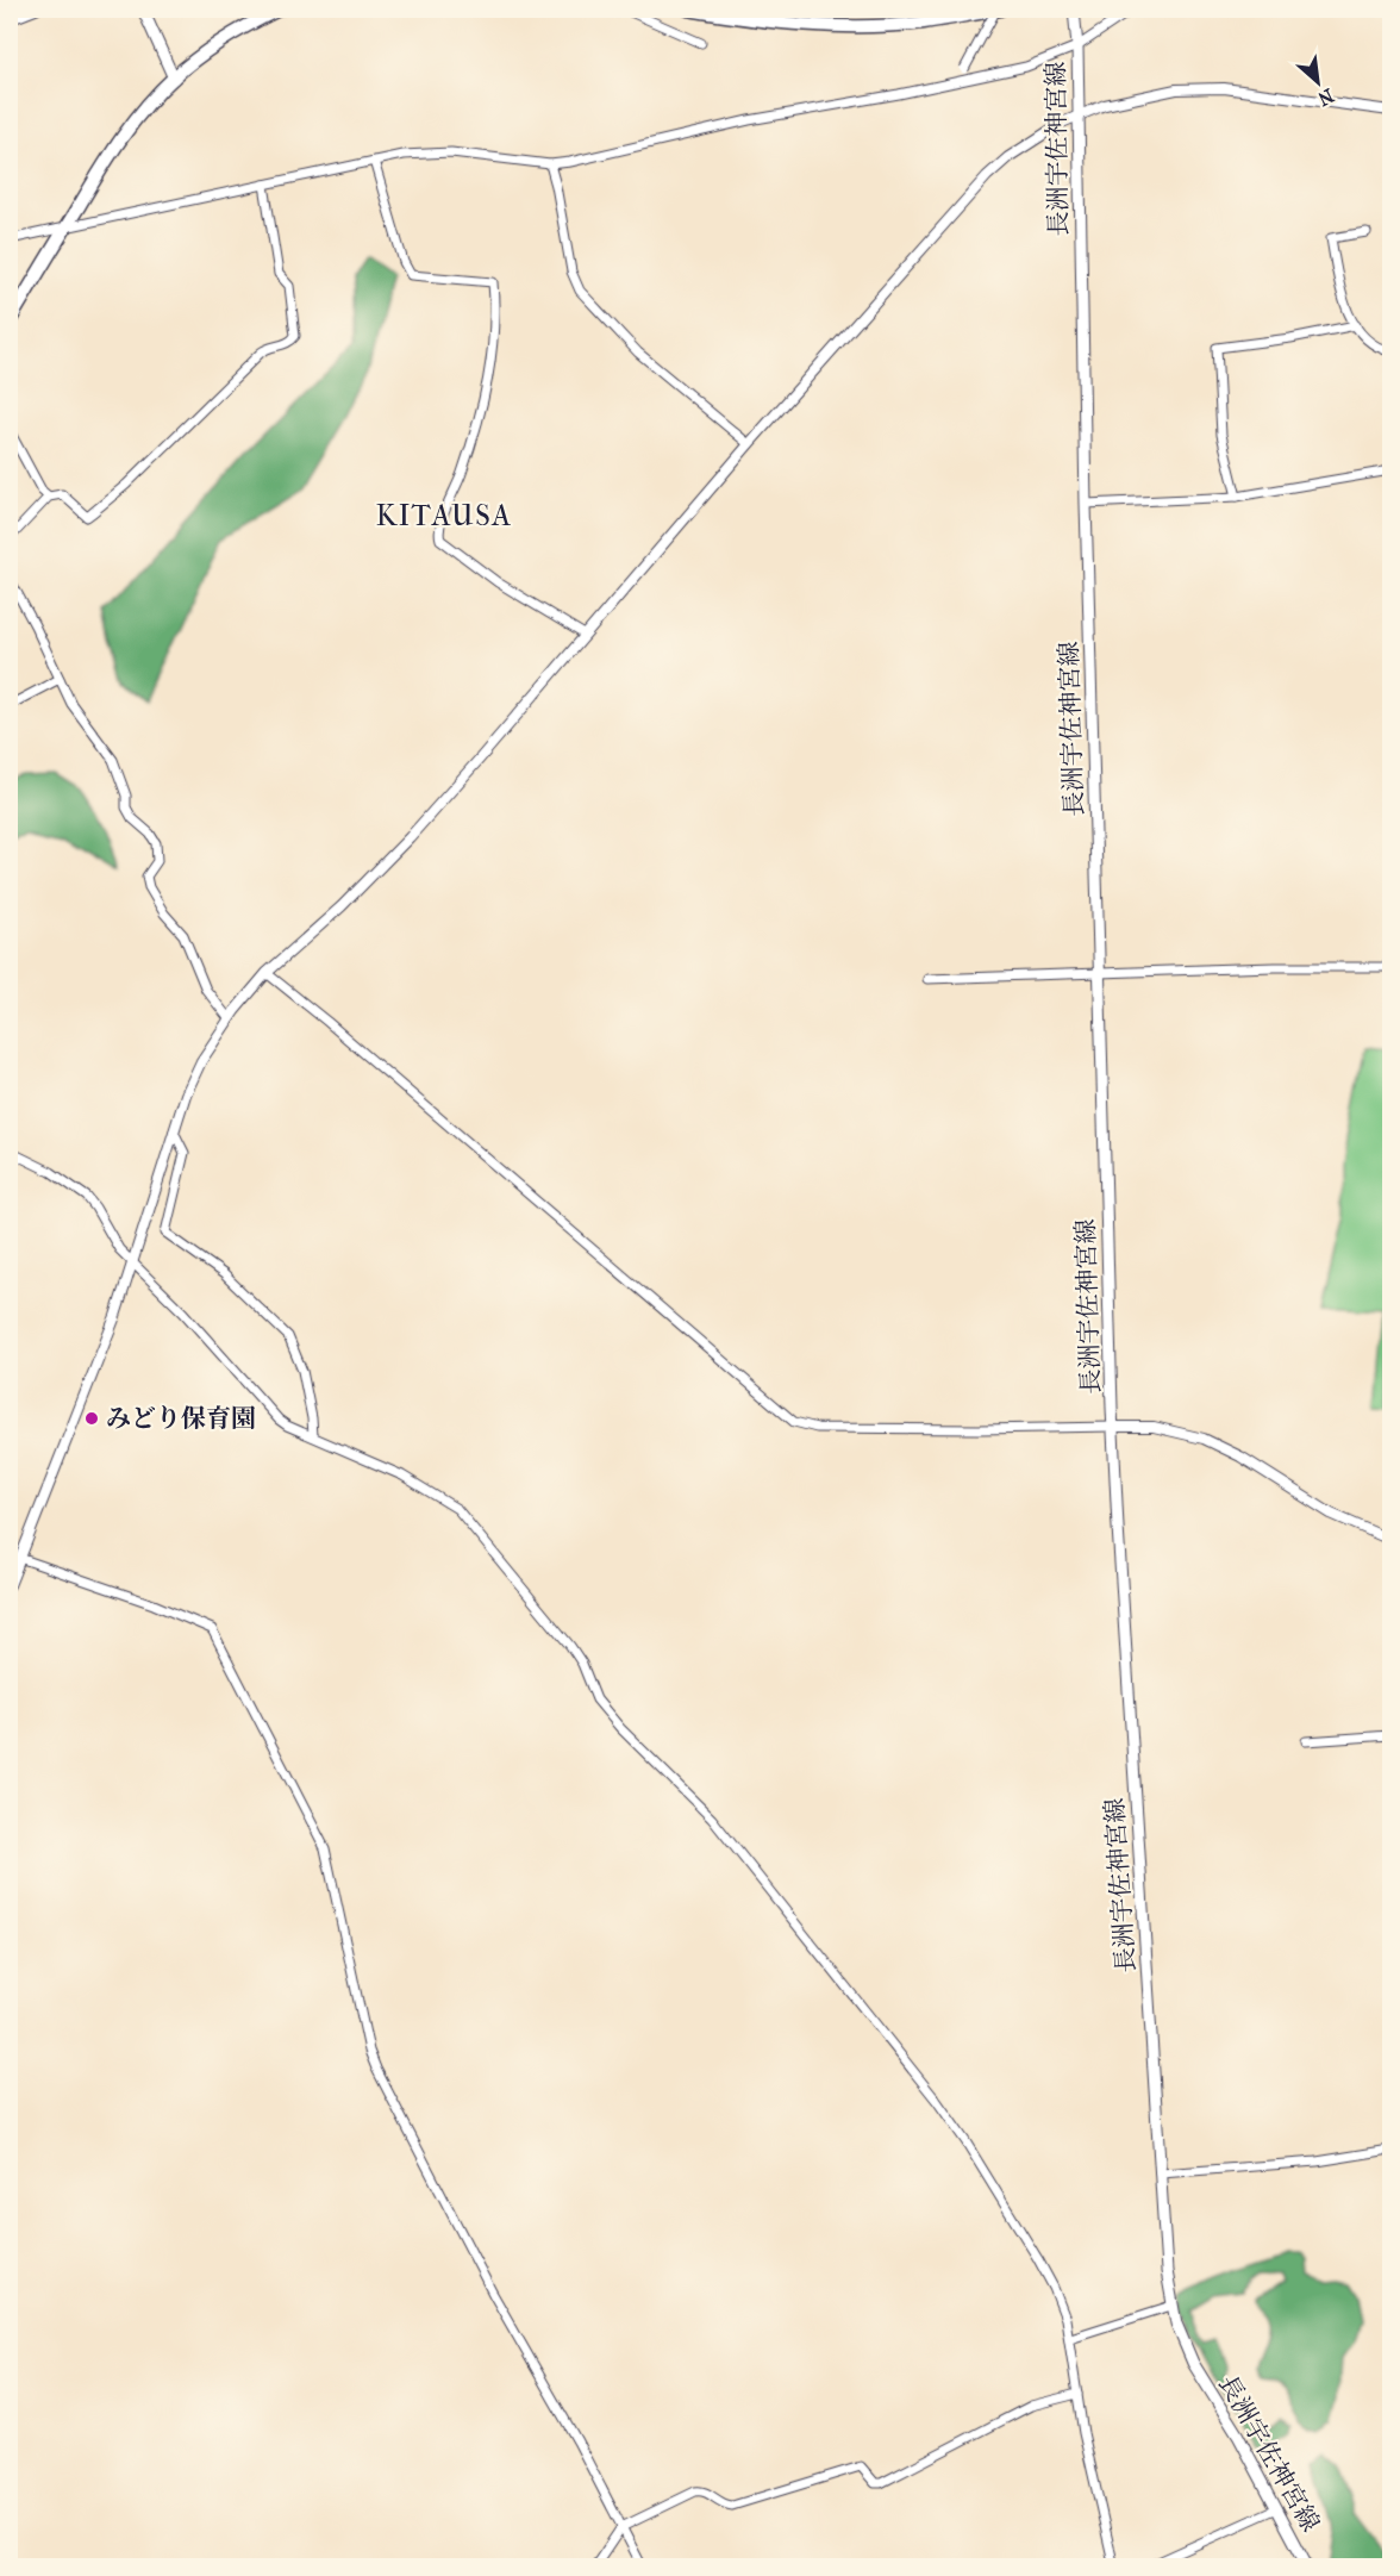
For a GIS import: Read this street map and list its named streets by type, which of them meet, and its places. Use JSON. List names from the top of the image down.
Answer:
{
  "streets": {
    "main road": ["長洲宇佐神宮線"]
  },
  "districts": ["KITAUSA"],
  "places": ["みどり保育園"],
  "north": "bottom right"
}
